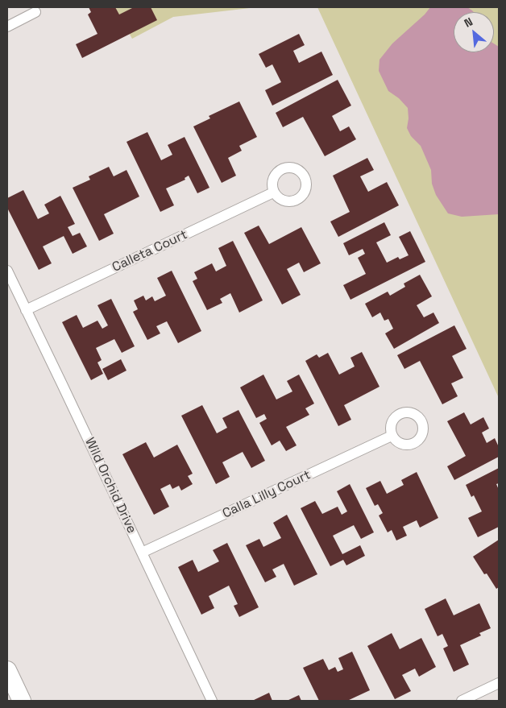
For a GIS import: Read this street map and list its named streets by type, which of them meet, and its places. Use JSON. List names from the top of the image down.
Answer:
{
  "streets": {
    "street": ["Calleta Court", "Wild Orchid Drive", "Calla Lilly Court"]
  },
  "crossings": [
    ["Calleta Court", "Wild Orchid Drive"],
    ["Wild Orchid Drive", "Calla Lilly Court"]
  ],
  "north": "top left"
}
